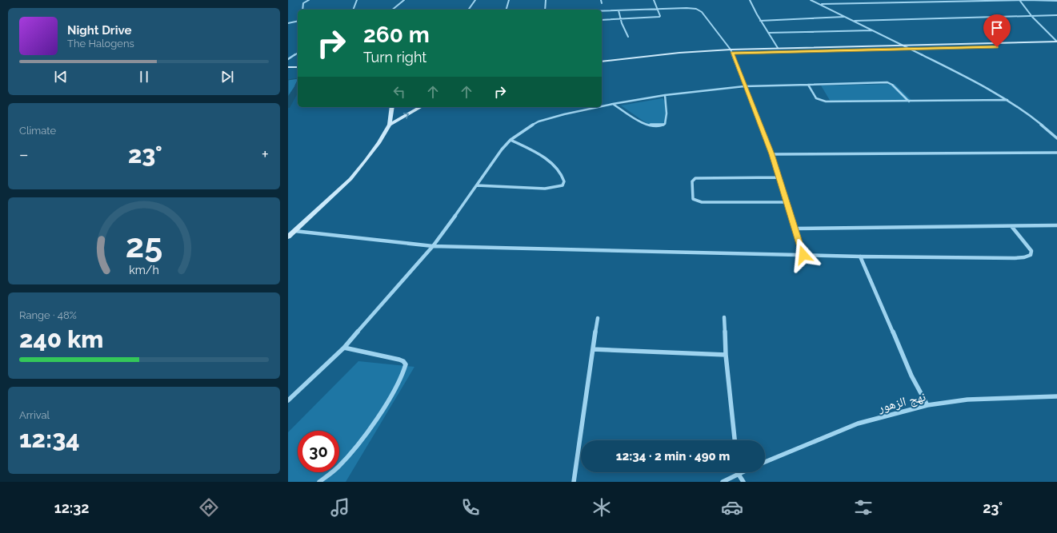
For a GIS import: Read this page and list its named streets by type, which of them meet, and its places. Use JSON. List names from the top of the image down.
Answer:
{
  "streets": {
    "street": ["نهج الزهور"]
  },
  "page": {
    "turn": ["260 m", "Turn right"],
    "song": ["Night Drive", "The Halogens"],
    "tile": [
      "Climate",
      ["Range · 48%", "240 km"],
      ["Arrival", "12:34"]
    ],
    "heat": ["−", "23°", "+"],
    "limit": "30",
    "trip": "12:34 · 2 min · 490 m",
    "tabs": ["12:32", "23°"],
    "gauge": ["25", "km/h"]
  }
}
